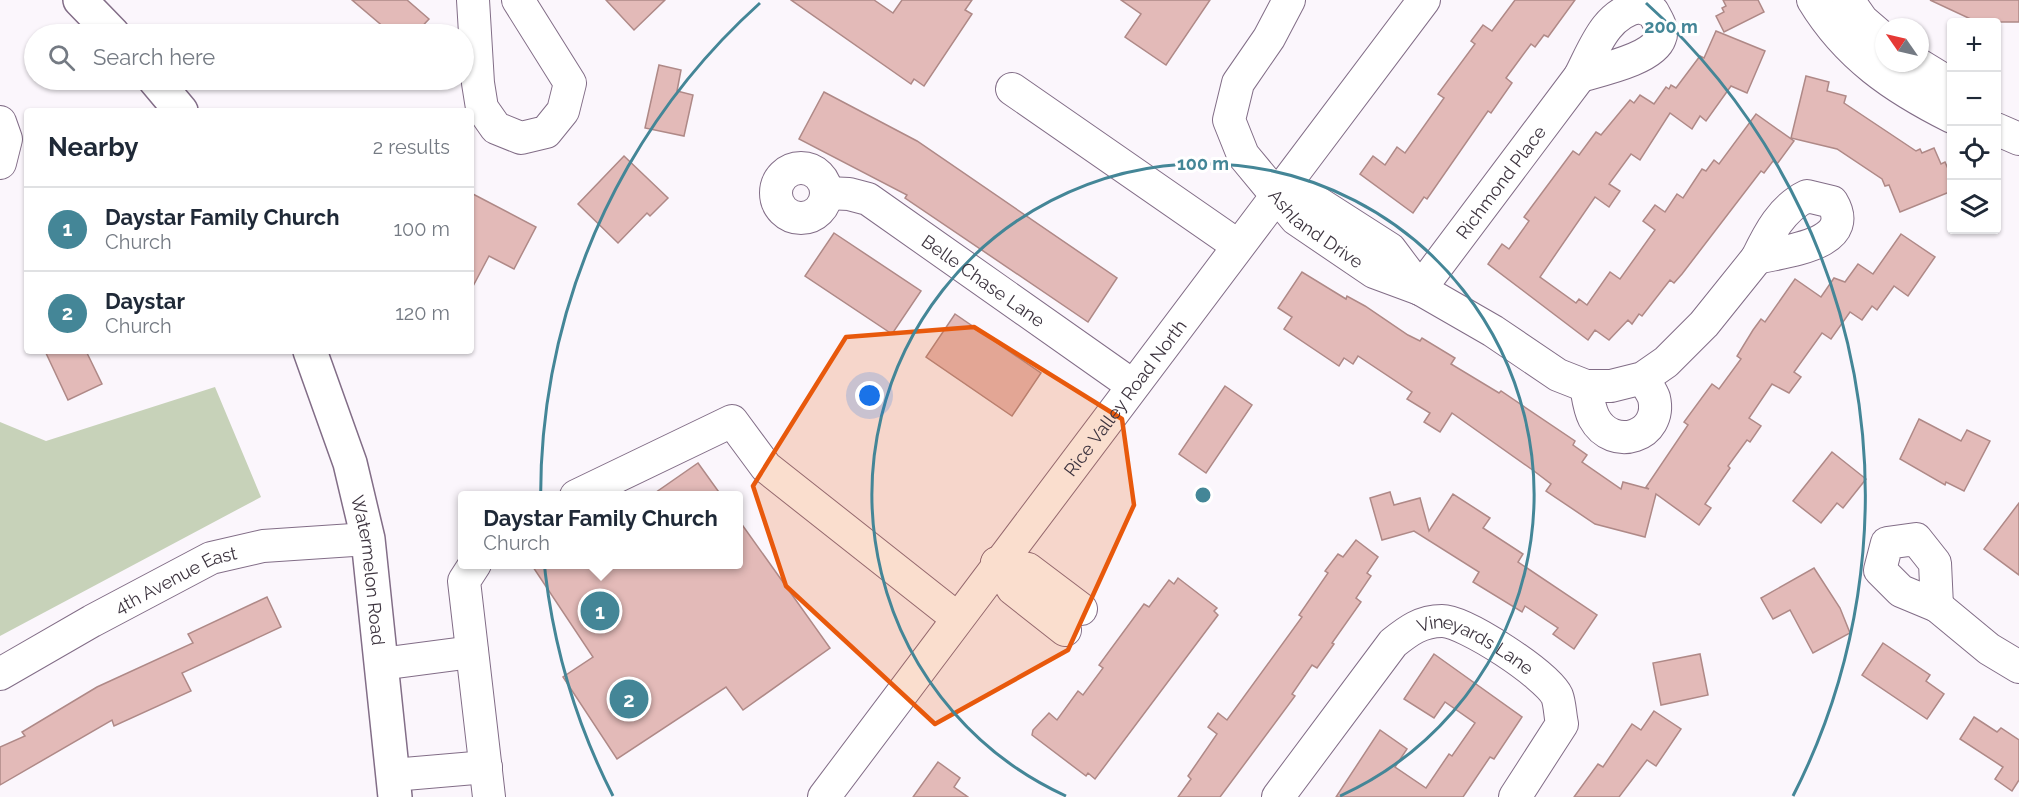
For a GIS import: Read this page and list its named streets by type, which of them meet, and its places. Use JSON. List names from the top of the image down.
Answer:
{
  "streets": {
    "main road": ["Watermelon Road"],
    "street": [
      "Richmond Place",
      "Ashland Drive",
      "Belle Chase Lane",
      "Rice Valley Road North",
      "4th Avenue East",
      "Vineyards Lane"
    ]
  },
  "crossings": [
    ["Richmond Place", "Ashland Drive"],
    ["Ashland Drive", "Rice Valley Road North"],
    ["Belle Chase Lane", "Rice Valley Road North"],
    ["Watermelon Road", "4th Avenue East"]
  ],
  "north": "top left",
  "page": {
    "map_buttons": ["+", "−"],
    "search": "Search here",
    "heading": ["Nearby", "2 results"],
    "list": [
      {
        "mark": "1",
        "name": "Daystar Family Church",
        "note": "Church",
        "value": "100 m"
      },
      {
        "mark": "2",
        "name": "Daystar",
        "note": "Church",
        "value": "120 m"
      }
    ],
    "popup": ["Daystar Family Church", "Church"],
    "pins": ["1", "2"]
  },
  "rings": ["200 m", "100 m"]
}
